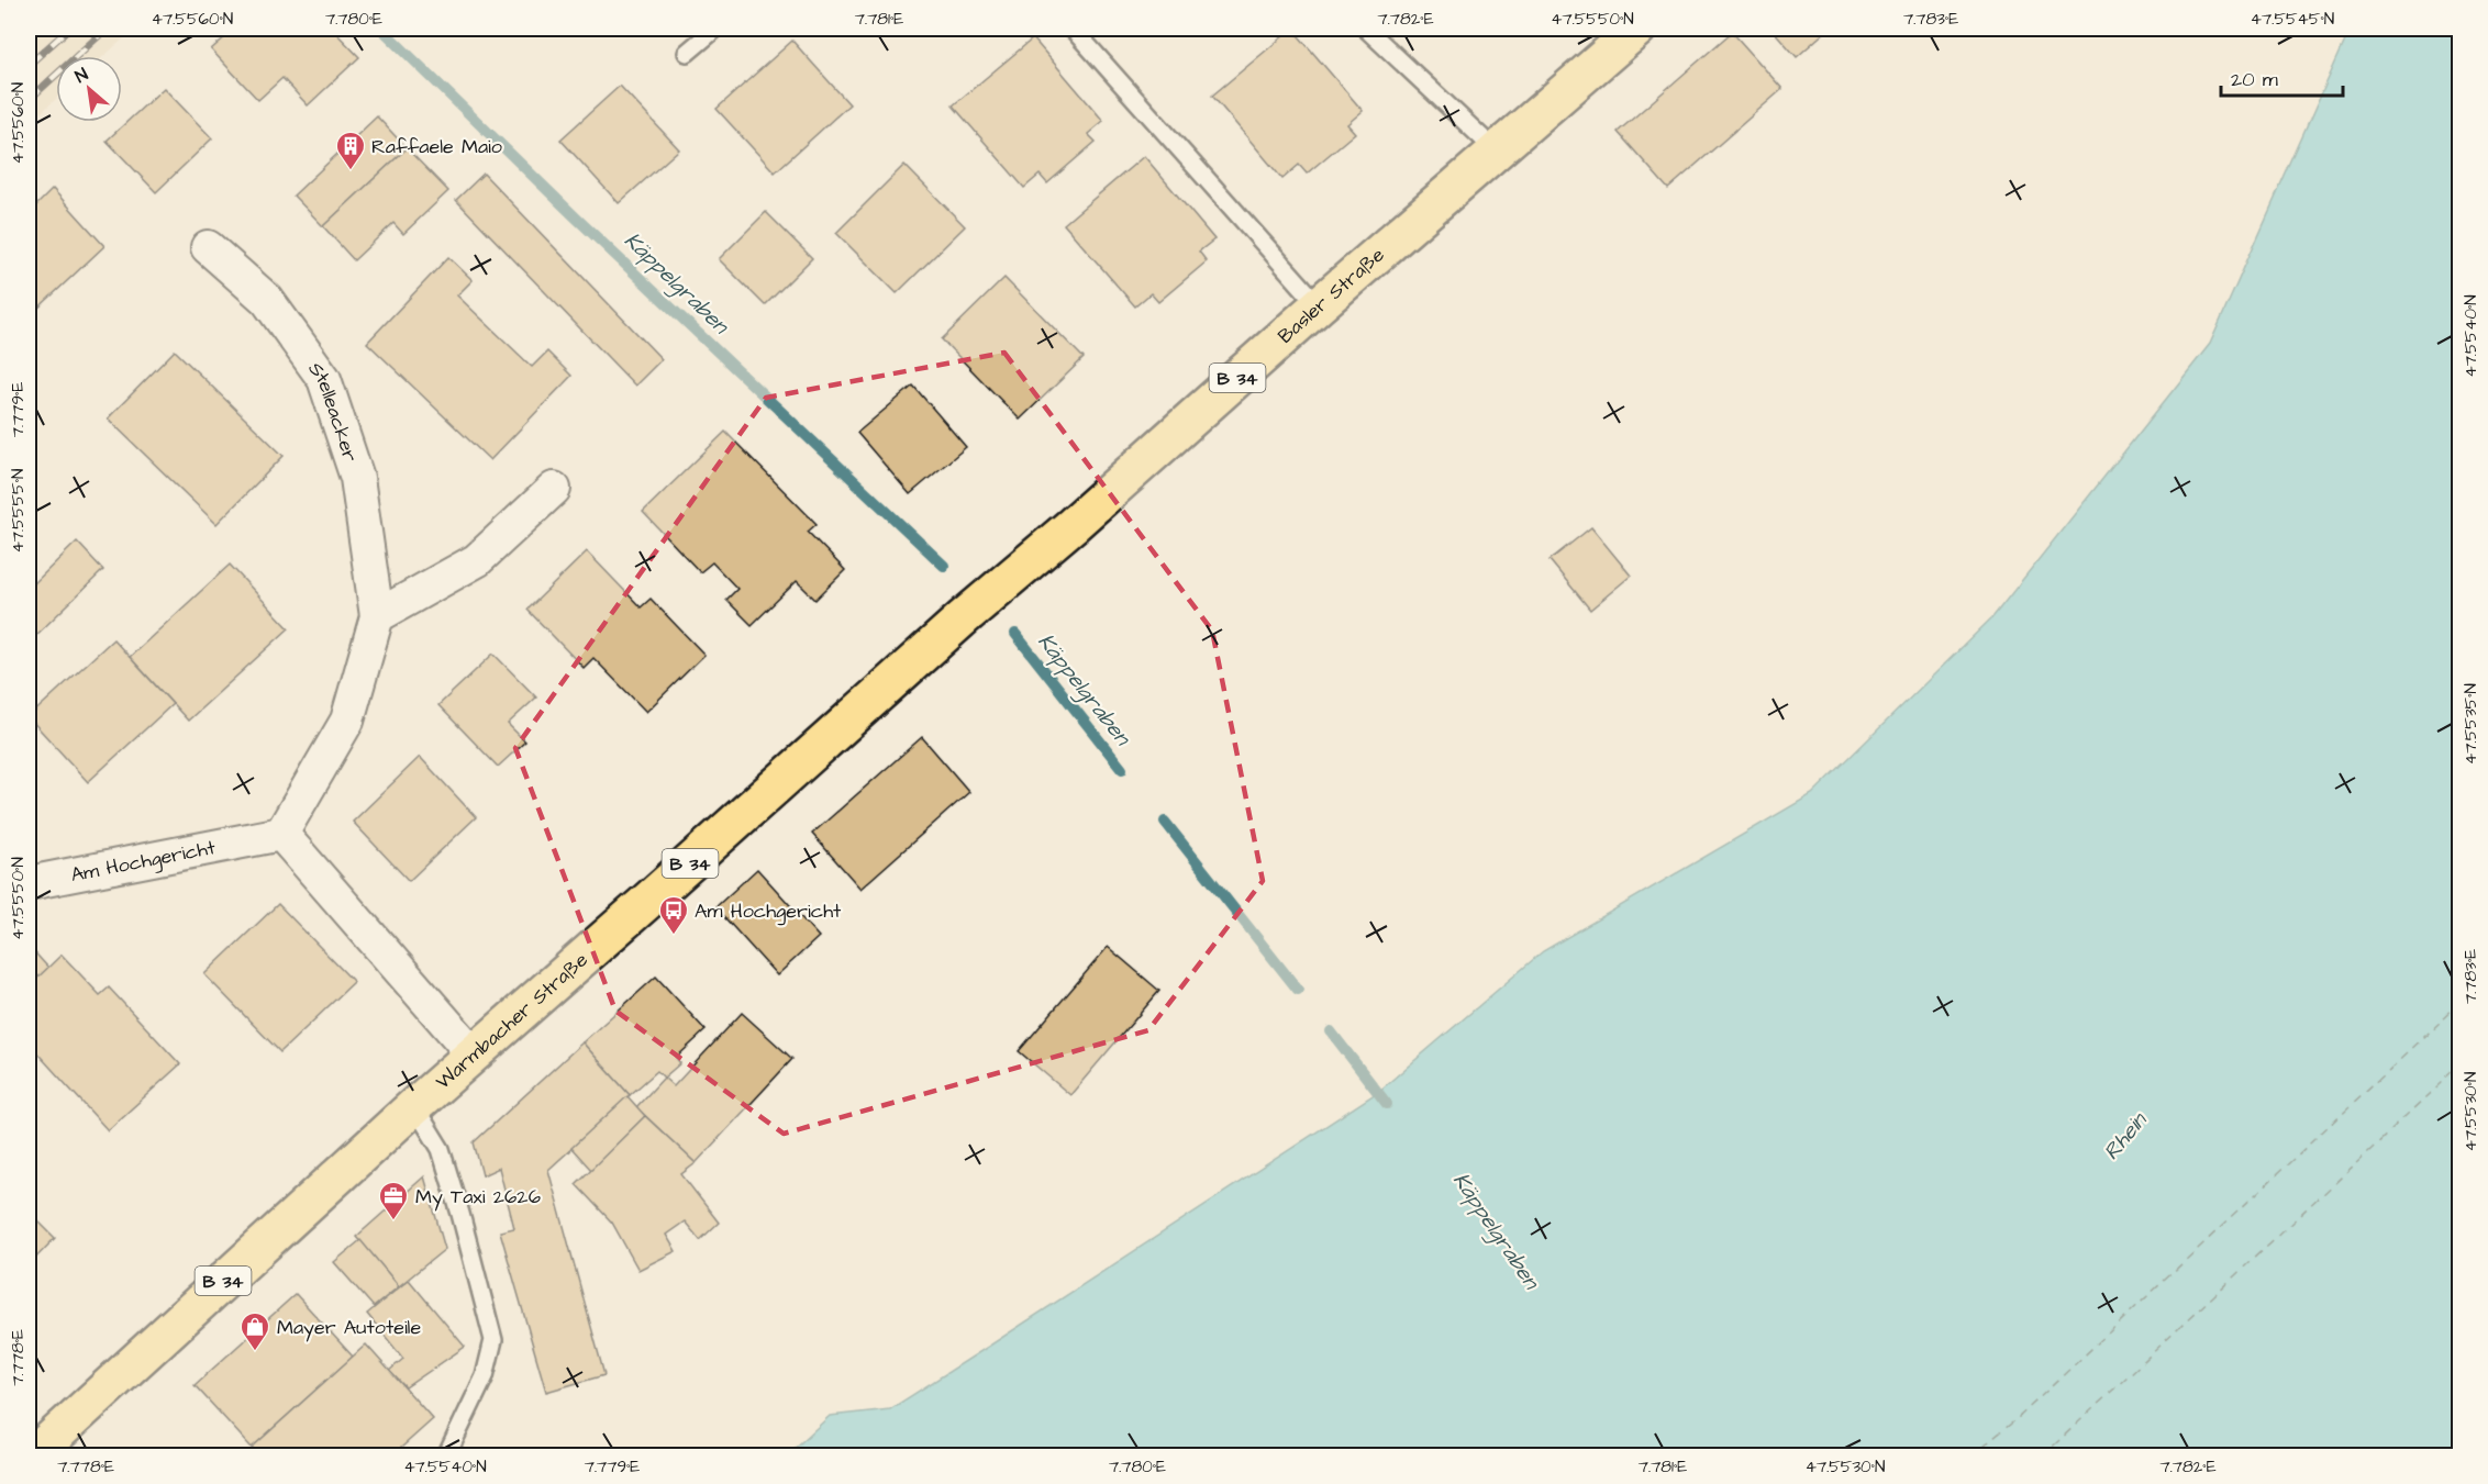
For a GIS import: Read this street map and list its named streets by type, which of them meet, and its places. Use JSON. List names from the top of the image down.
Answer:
{
  "streets": {
    "main road": ["Basler Straße", "B 34", "Warmbacher Straße"],
    "street": ["Stelleacker", "Am Hochgericht"]
  },
  "crossings": [
    ["Basler Straße", "Warmbacher Straße"],
    ["Stelleacker", "Am Hochgericht"]
  ],
  "water": ["Käppelgraben", "Rhein"],
  "places": {
    "building": ["Raffaele Maio"],
    "bus stop": ["Am Hochgericht"],
    "office": ["My Taxi 2626"],
    "shop": ["Mayer Autoteile"]
  },
  "scale_bar": "20 m",
  "north": "top left",
  "coordinates": [
    "47.5560°N",
    "7.780°E",
    "7.781°E",
    "7.782°E",
    "47.5550°N",
    "7.783°E",
    "47.5545°N",
    "47.5540°N",
    "7.779°E",
    "47.5555°N",
    "47.5535°N",
    "47.5530°N",
    "7.778°E"
  ]
}
